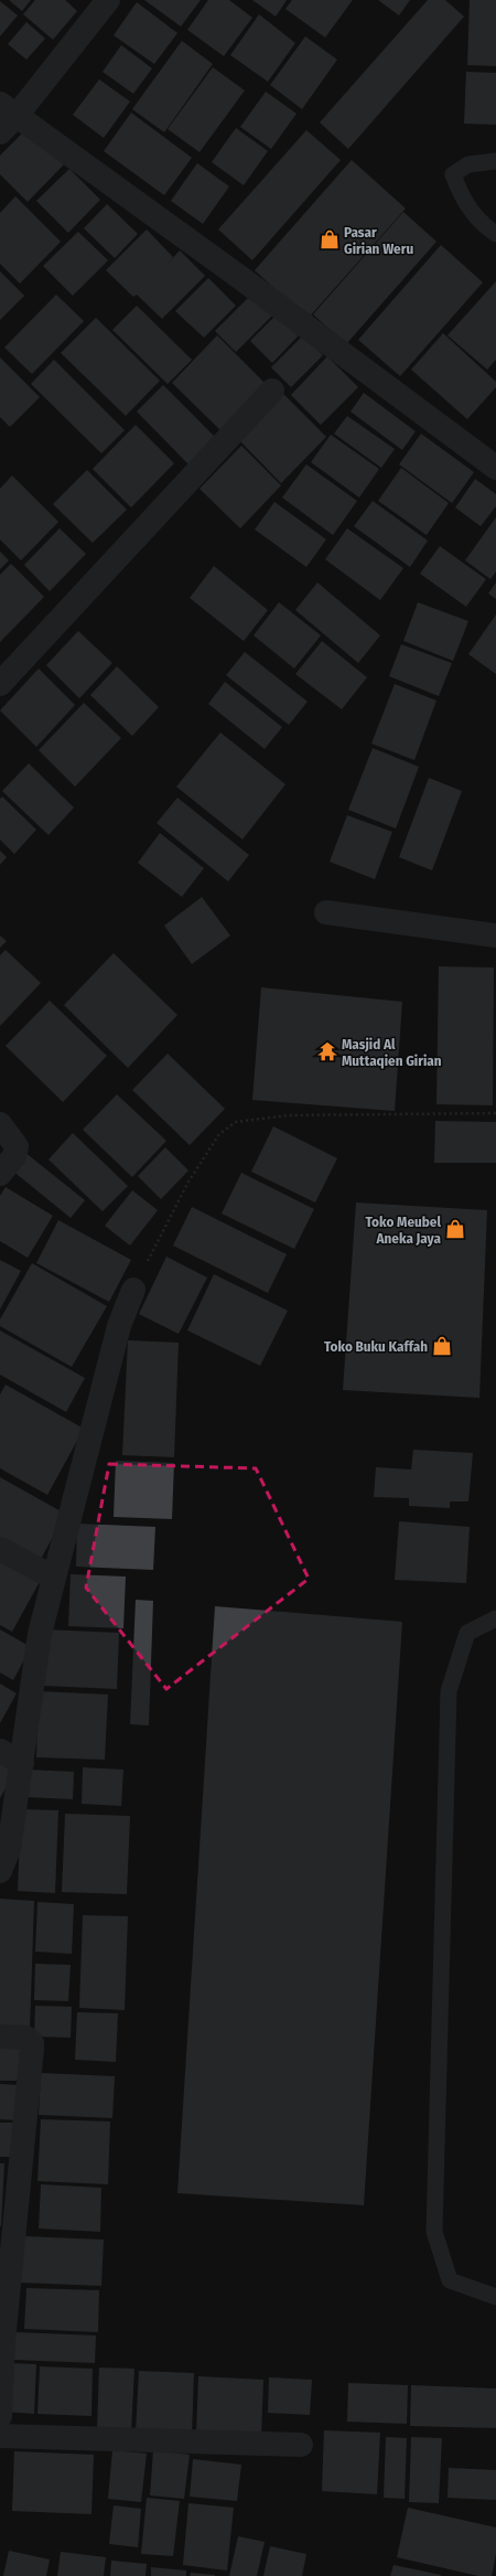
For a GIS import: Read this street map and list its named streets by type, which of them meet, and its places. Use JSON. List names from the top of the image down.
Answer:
{
  "places": {
    "shop": ["Pasar Girian Weru", "Toko Meubel Aneka Jaya", "Toko Buku Kaffah"],
    "temple": ["Masjid Al Muttaqien Girian"]
  }
}
